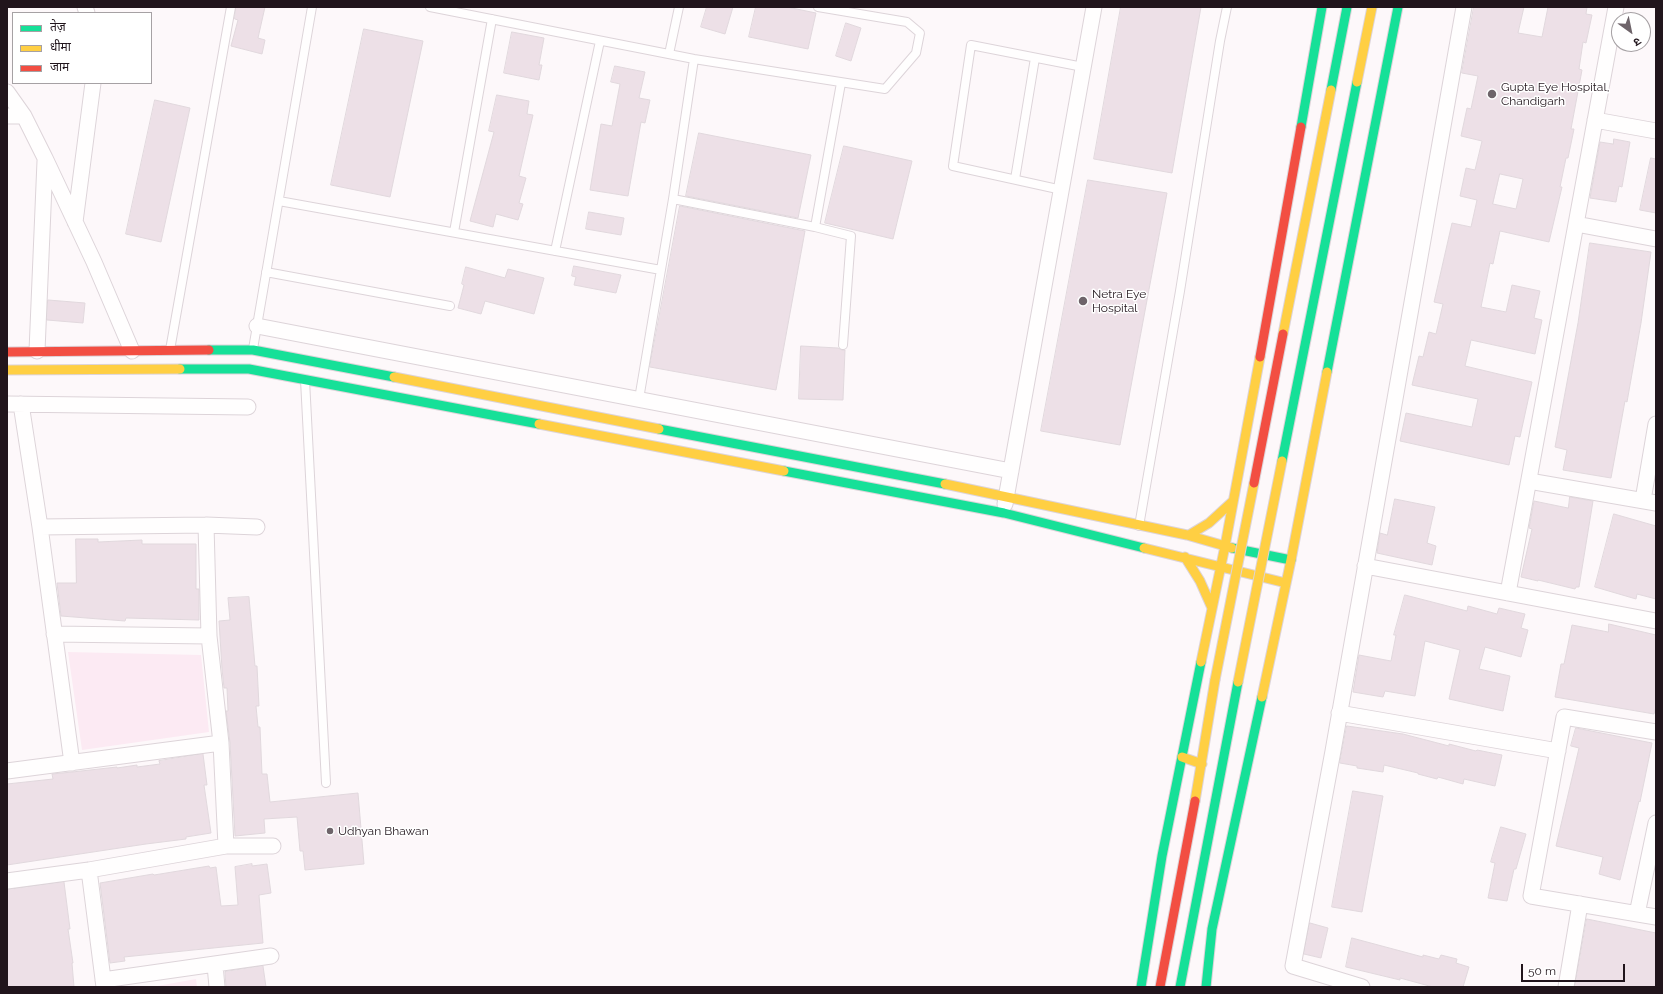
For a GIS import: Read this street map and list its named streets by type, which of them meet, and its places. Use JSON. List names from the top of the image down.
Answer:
{
  "places": ["Gupta Eye Hospital, Chandigarh", "Netra Eye Hospital", "Udhyan Bhawan"],
  "legend": ["तेज़", "धीमा", "जाम"],
  "scale_bar": "50 m",
  "north": "bottom right"
}
